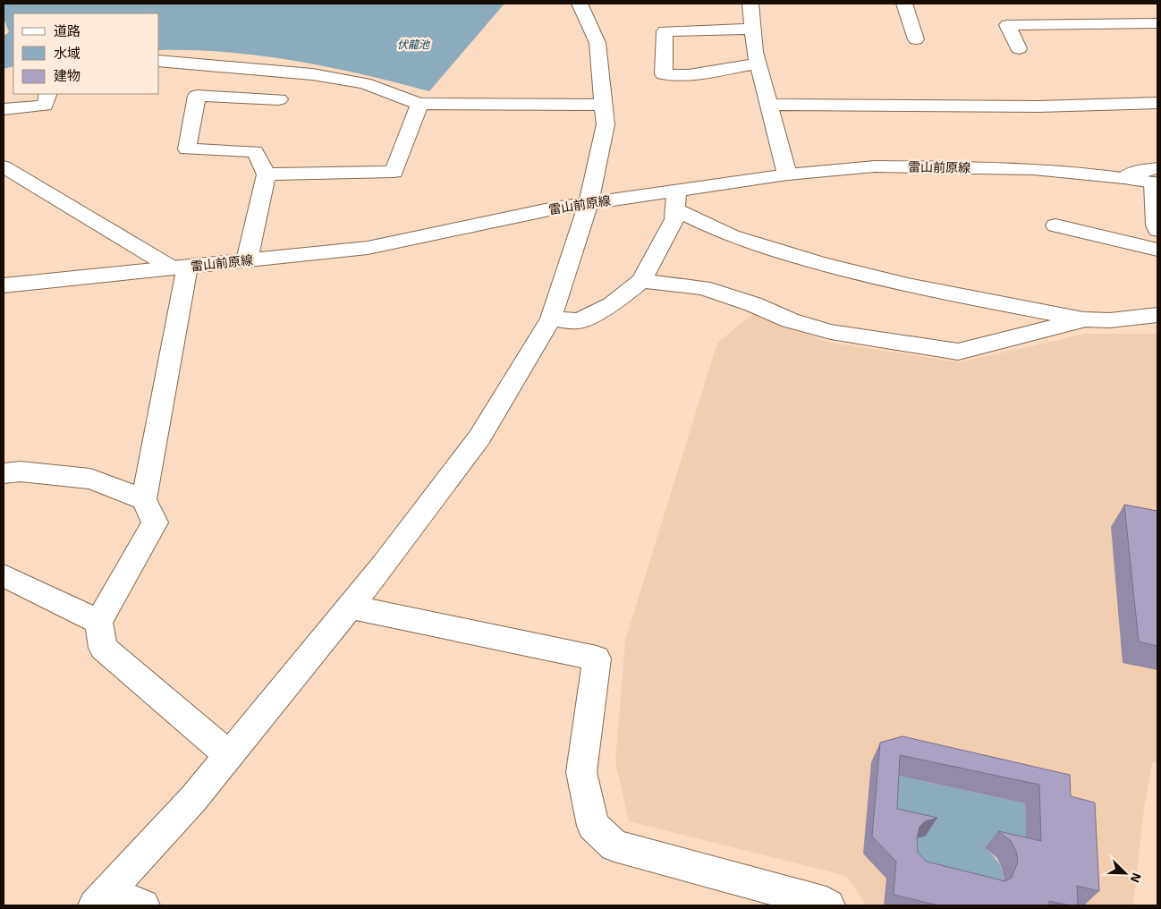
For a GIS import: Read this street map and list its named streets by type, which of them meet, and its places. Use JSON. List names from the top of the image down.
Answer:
{
  "streets": {
    "street": ["雷山前原線"]
  },
  "water": ["伏龍池"],
  "legend": ["道路", "水域", "建物"],
  "north": "bottom right"
}
